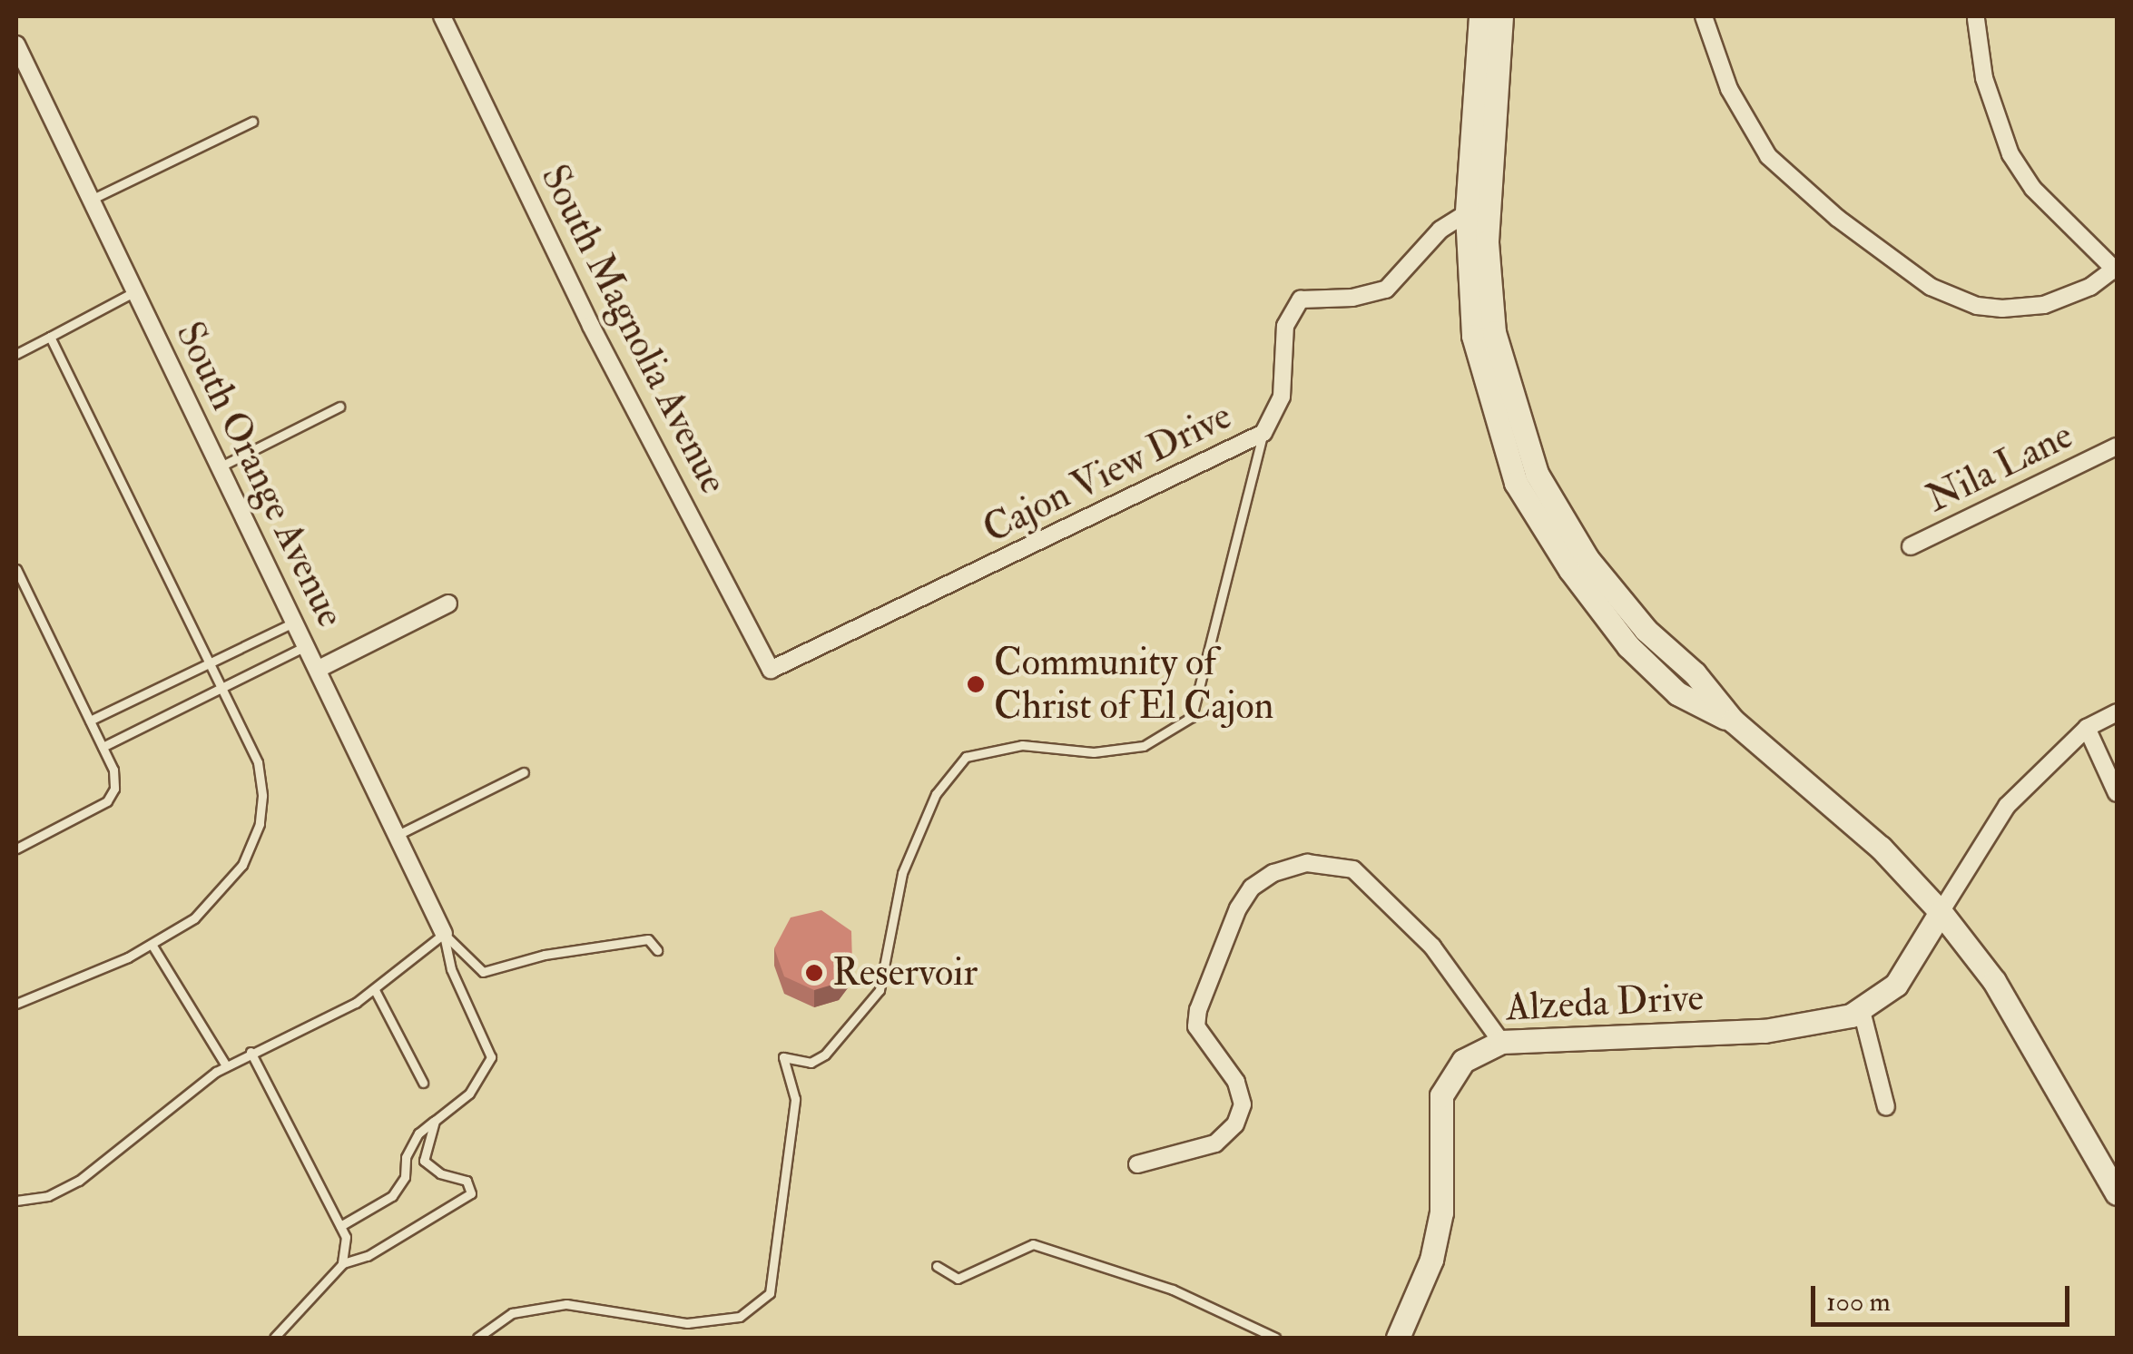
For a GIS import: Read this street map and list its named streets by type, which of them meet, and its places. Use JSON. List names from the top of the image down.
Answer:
{
  "streets": {
    "main road": ["Alzeda Drive"],
    "street": [
      "South Magnolia Avenue",
      "Nila Lane",
      "Cajon View Drive",
      "South Orange Avenue"
    ]
  },
  "crossings": [
    ["South Magnolia Avenue", "Cajon View Drive"]
  ],
  "places": ["Community of Christ of El Cajon", "Reservoir"],
  "scale_bar": "100 m"
}
